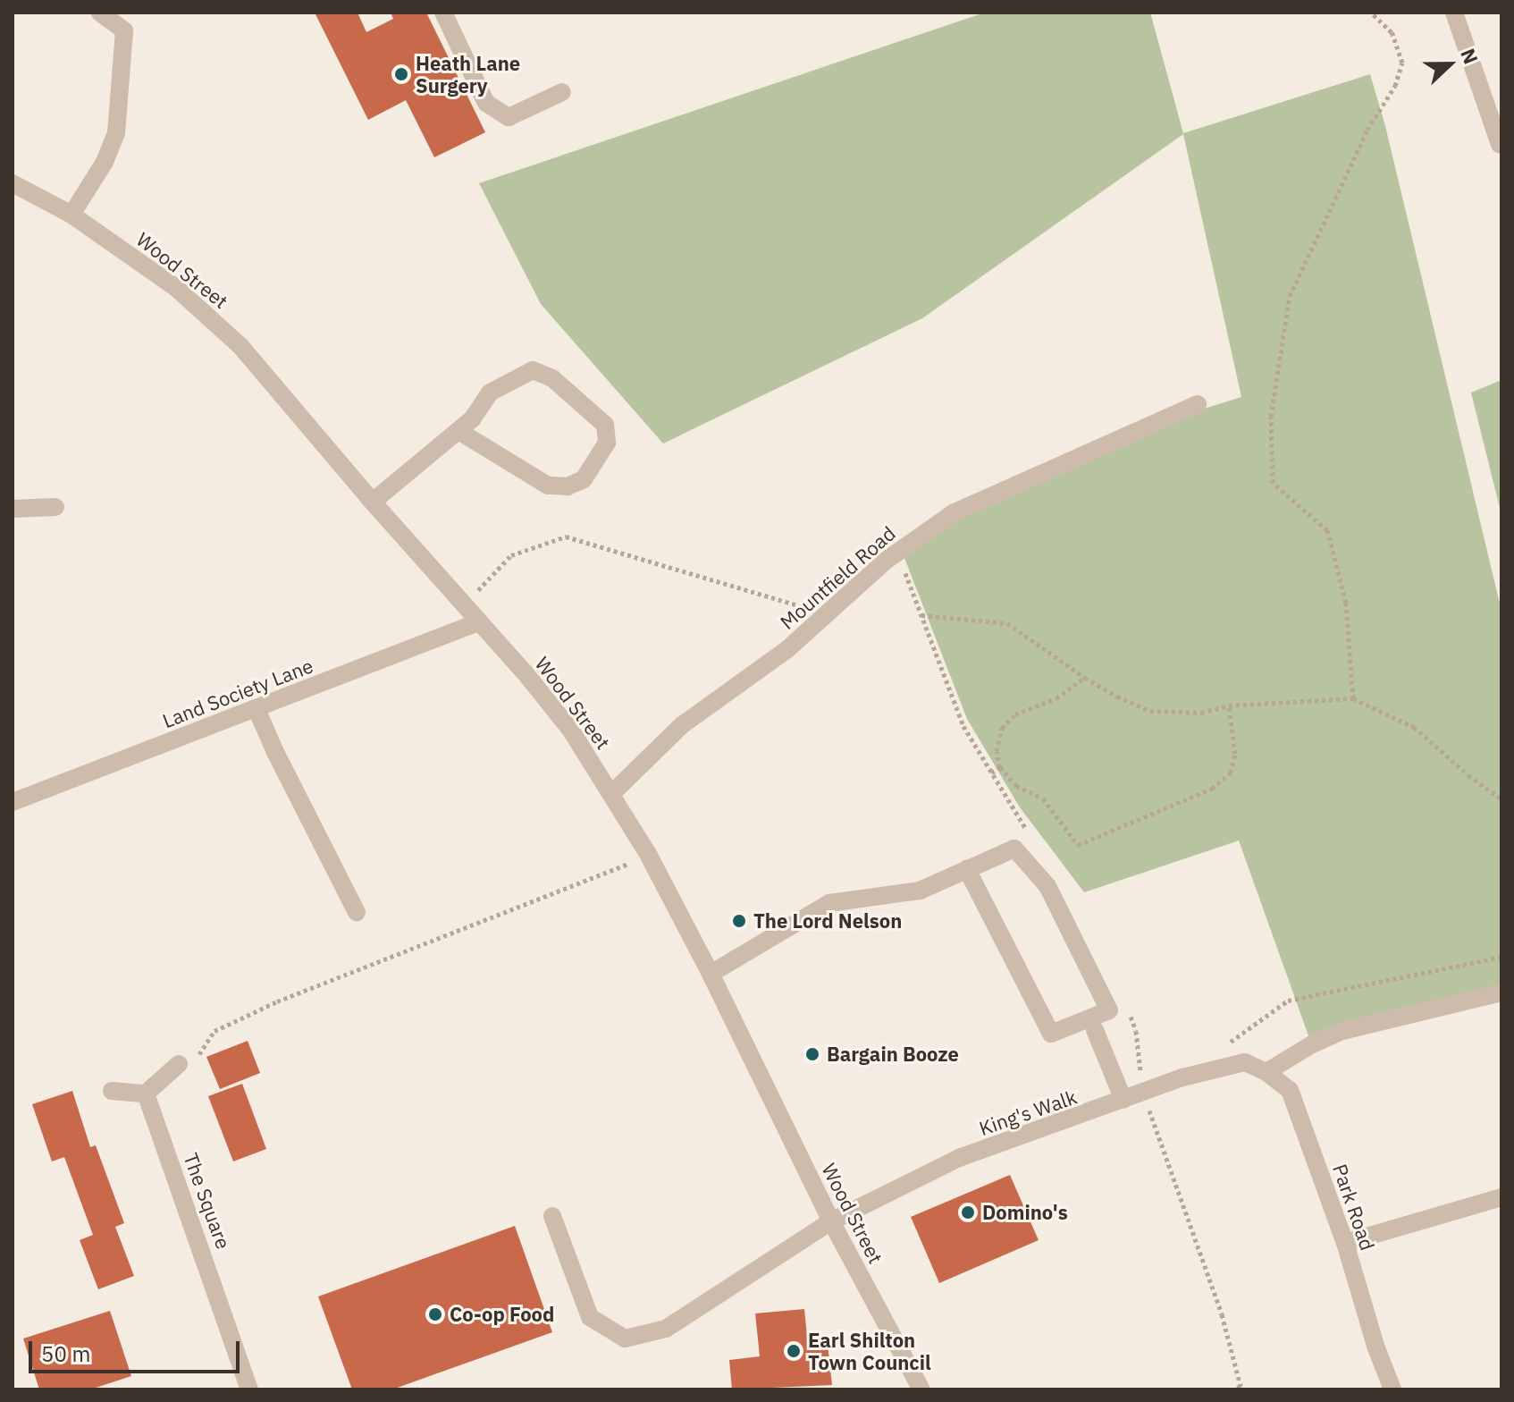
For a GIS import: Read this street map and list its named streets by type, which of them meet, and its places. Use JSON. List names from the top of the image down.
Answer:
{
  "streets": {
    "street": [
      "Wood Street",
      "Mountfield Road",
      "Land Society Lane",
      "King's Walk",
      "The Square",
      "Park Road"
    ]
  },
  "crossings": [
    ["Wood Street", "Mountfield Road"],
    ["Wood Street", "Land Society Lane"],
    ["Wood Street", "King's Walk"],
    ["King's Walk", "Park Road"]
  ],
  "places": [
    "Heath Lane Surgery",
    "The Lord Nelson",
    "Bargain Booze",
    "Domino's",
    "Co-op Food",
    "Earl Shilton Town Council"
  ],
  "scale_bar": "50 m",
  "north": "right"
}
